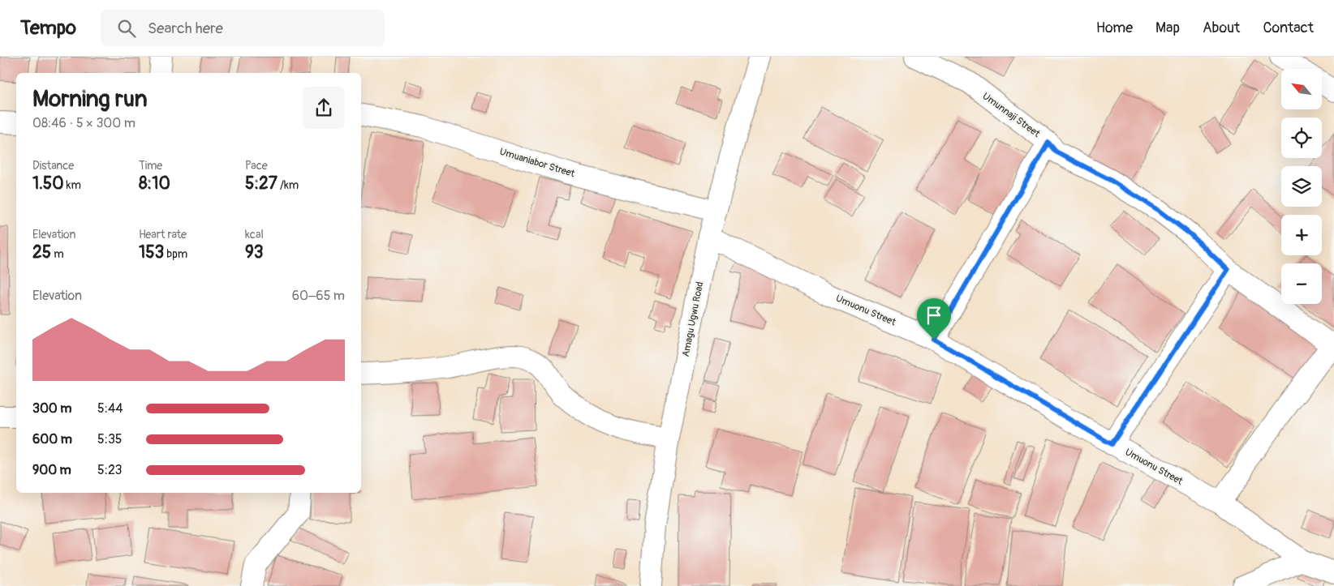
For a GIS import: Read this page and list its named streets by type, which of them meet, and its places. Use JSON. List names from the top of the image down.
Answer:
{
  "streets": {
    "street": [
      "Umunnaji Street",
      "Umuaniabor Street",
      "Umuonu Street",
      "Amagu Ugwu Road"
    ]
  },
  "crossings": [
    ["Umuaniabor Street", "Amagu Ugwu Road"],
    ["Umuonu Street", "Amagu Ugwu Road"]
  ],
  "north": "top left",
  "page": {
    "header": "Tempo",
    "search": "Search here",
    "nav": [
      "Home",
      "Map",
      "About",
      "Contact"
    ],
    "map_buttons": ["+", "−"],
    "heading": ["Morning run", "08:46 · 5 × 300 m"],
    "stats": [
      ["Distance", "1.50 km"],
      ["Time", "8:10"],
      ["Pace", "5:27 /km"],
      ["Elevation", "25 m"],
      ["Heart rate", "153 bpm"],
      ["kcal", "93"]
    ],
    "chart": ["Elevation", "60–65 m"],
    "list": [
      {
        "name": "300 m",
        "note": "5:44"
      },
      {
        "name": "600 m",
        "note": "5:35"
      },
      {
        "name": "900 m",
        "note": "5:23"
      }
    ]
  }
}
